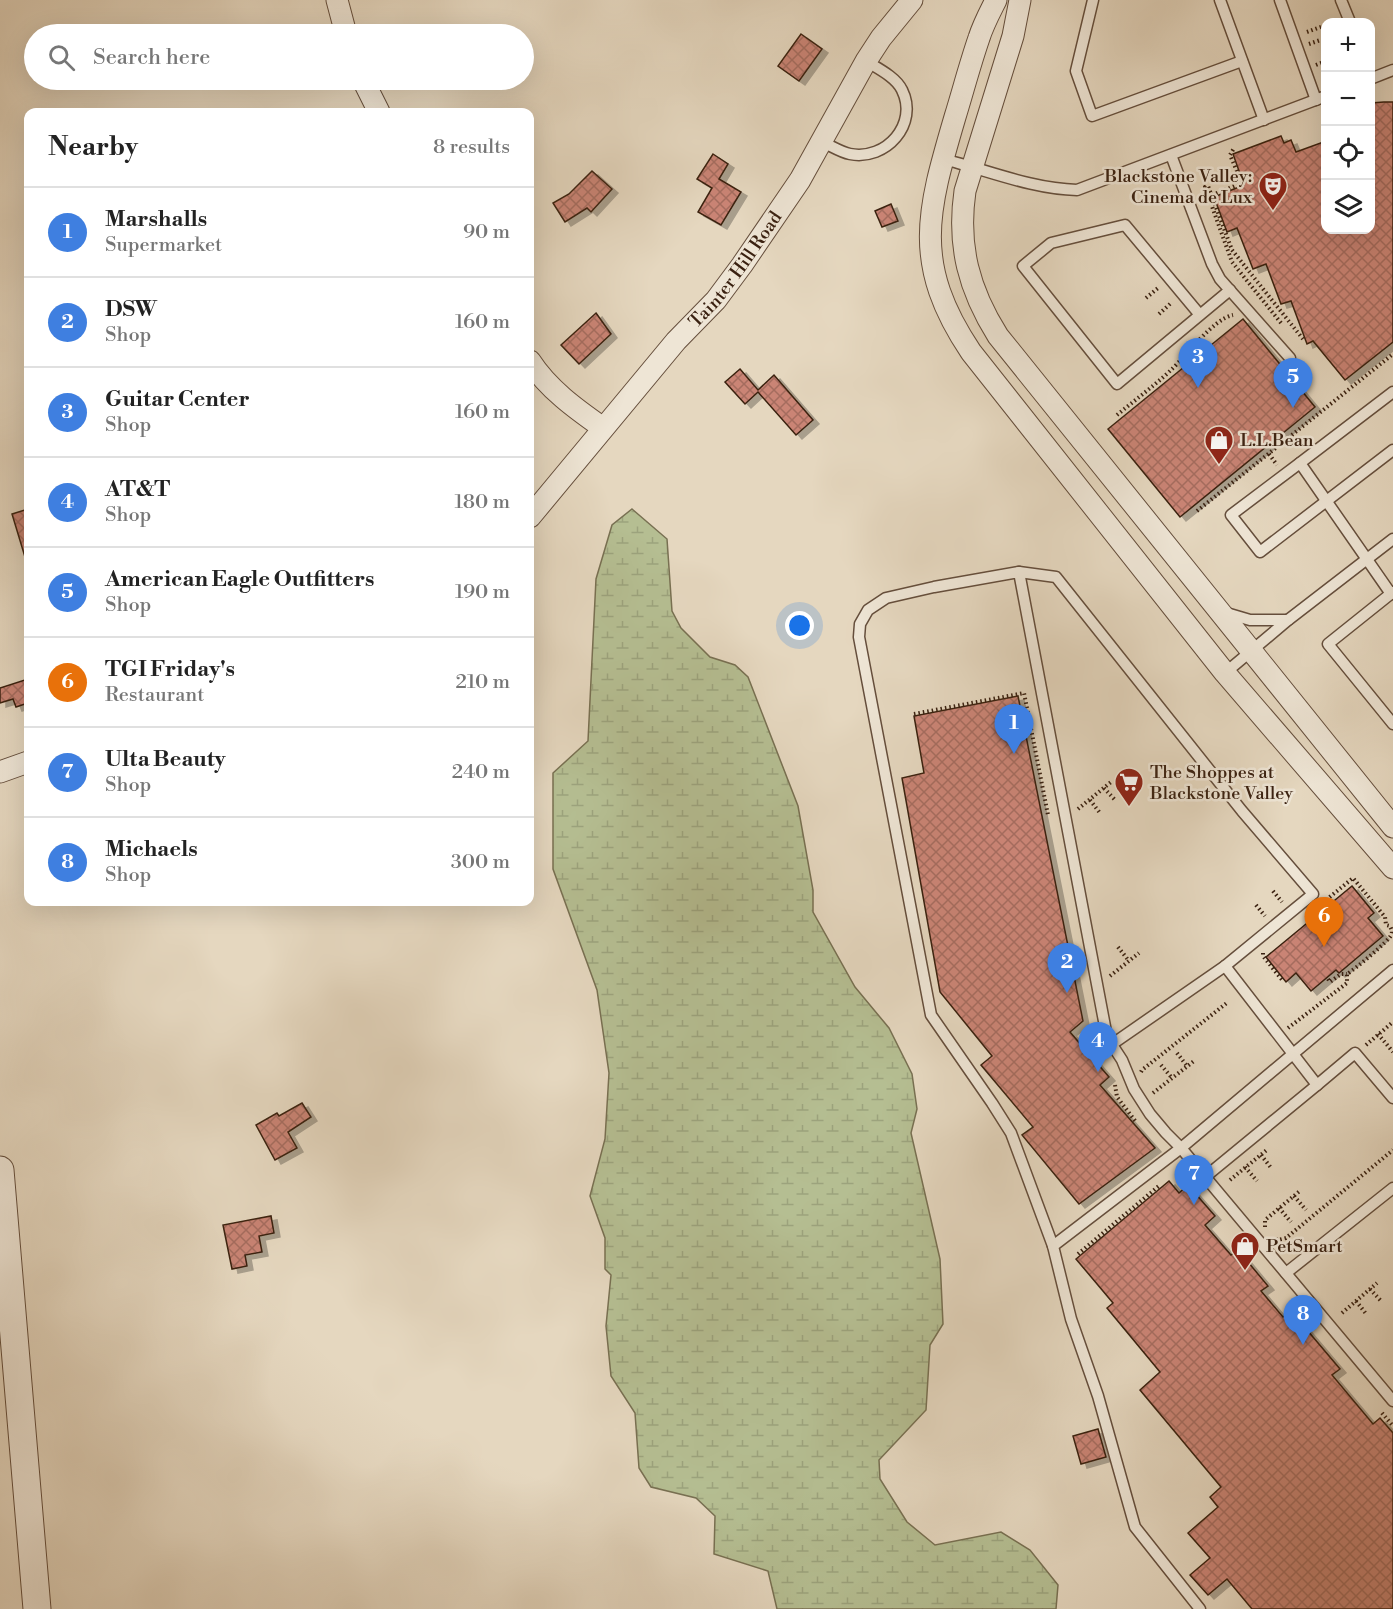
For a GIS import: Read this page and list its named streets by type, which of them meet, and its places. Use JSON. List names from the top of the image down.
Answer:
{
  "streets": {
    "street": ["Tainter Hill Road"]
  },
  "places": {
    "theatre": ["Blackstone Valley: Cinema de Lux"],
    "shop": ["L.L.Bean", "PetSmart"],
    "supermarket": ["The Shoppes at Blackstone Valley"]
  },
  "page": {
    "map_buttons": ["+", "−"],
    "search": "Search here",
    "heading": ["Nearby", "8 results"],
    "list": [
      {
        "mark": "1",
        "name": "Marshalls",
        "note": "Supermarket",
        "value": "90 m"
      },
      {
        "mark": "2",
        "name": "DSW",
        "note": "Shop",
        "value": "160 m"
      },
      {
        "mark": "3",
        "name": "Guitar Center",
        "note": "Shop",
        "value": "160 m"
      },
      {
        "mark": "4",
        "name": "AT&T",
        "note": "Shop",
        "value": "180 m"
      },
      {
        "mark": "5",
        "name": "American Eagle Outfitters",
        "note": "Shop",
        "value": "190 m"
      },
      {
        "mark": "6",
        "name": "TGI Friday's",
        "note": "Restaurant",
        "value": "210 m"
      },
      {
        "mark": "7",
        "name": "Ulta Beauty",
        "note": "Shop",
        "value": "240 m"
      },
      {
        "mark": "8",
        "name": "Michaels",
        "note": "Shop",
        "value": "300 m"
      }
    ],
    "pins": [
      "3",
      "5",
      "1",
      "6",
      "2",
      "4",
      "7",
      "8"
    ]
  }
}
